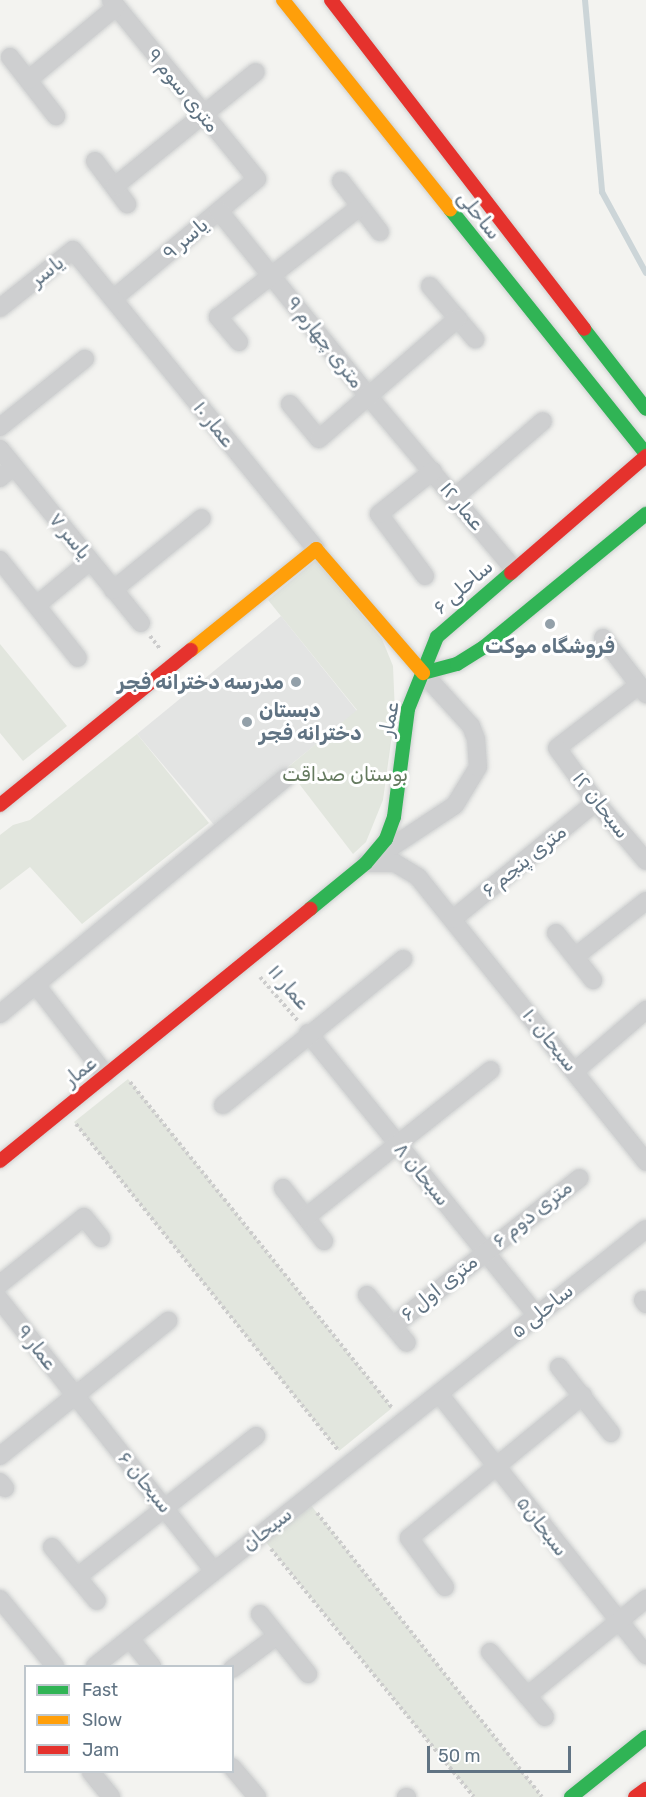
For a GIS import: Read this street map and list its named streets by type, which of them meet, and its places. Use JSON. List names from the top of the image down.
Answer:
{
  "streets": {
    "street": [
      "۹ متری سوم",
      "ساحلی",
      "یاسر ۹",
      "یاسر",
      "۹ متری چهارم",
      "عمار ۱۰",
      "عمار ۱۲",
      "یاسر ۷",
      "ساحلی ۶",
      "عمار",
      "سبحان ۱۲",
      "۶ متری پنجم",
      "سبحان ۱۰",
      "سبحان ۸",
      "۶ متری دوم",
      "۶ متری اول",
      "ساحلی ۵",
      "عمار ۹",
      "سبحان ۶",
      "سبحان۵",
      "سبحان"
    ],
    "path": ["عمار ۱۱"]
  },
  "crossings": [
    ["۹ متری سوم", "یاسر ۹"],
    ["ساحلی", "ساحلی ۶"],
    ["یاسر ۹", "یاسر"],
    ["یاسر ۹", "۹ متری چهارم"],
    ["یاسر ۹", "عمار ۱۰"],
    ["یاسر", "عمار ۱۰"],
    ["۹ متری چهارم", "عمار ۱۲"],
    ["عمار ۱۲", "ساحلی ۶"],
    ["ساحلی ۶", "عمار"],
    ["عمار", "عمار ۱۱"],
    ["عمار", "سبحان ۱۰"],
    ["سبحان ۱۲", "۶ متری پنجم"],
    ["۶ متری پنجم", "سبحان ۱۰"],
    ["عمار ۱۱", "سبحان ۸"],
    ["سبحان ۸", "۶ متری دوم"],
    ["سبحان ۸", "۶ متری اول"],
    ["سبحان ۸", "ساحلی ۵"],
    ["۶ متری دوم", "۶ متری اول"],
    ["ساحلی ۵", "سبحان۵"],
    ["ساحلی ۵", "سبحان"],
    ["عمار ۹", "سبحان ۶"],
    ["سبحان ۶", "سبحان"],
    ["سبحان۵", "سبحان"]
  ],
  "parks": ["بوستان صداقت"],
  "places": ["فروشگاه موکت", "مدرسه دخترانه فجر", "دبستان دخترانه فجر"],
  "legend": ["Fast", "Slow", "Jam"],
  "scale_bar": "50 m"
}
